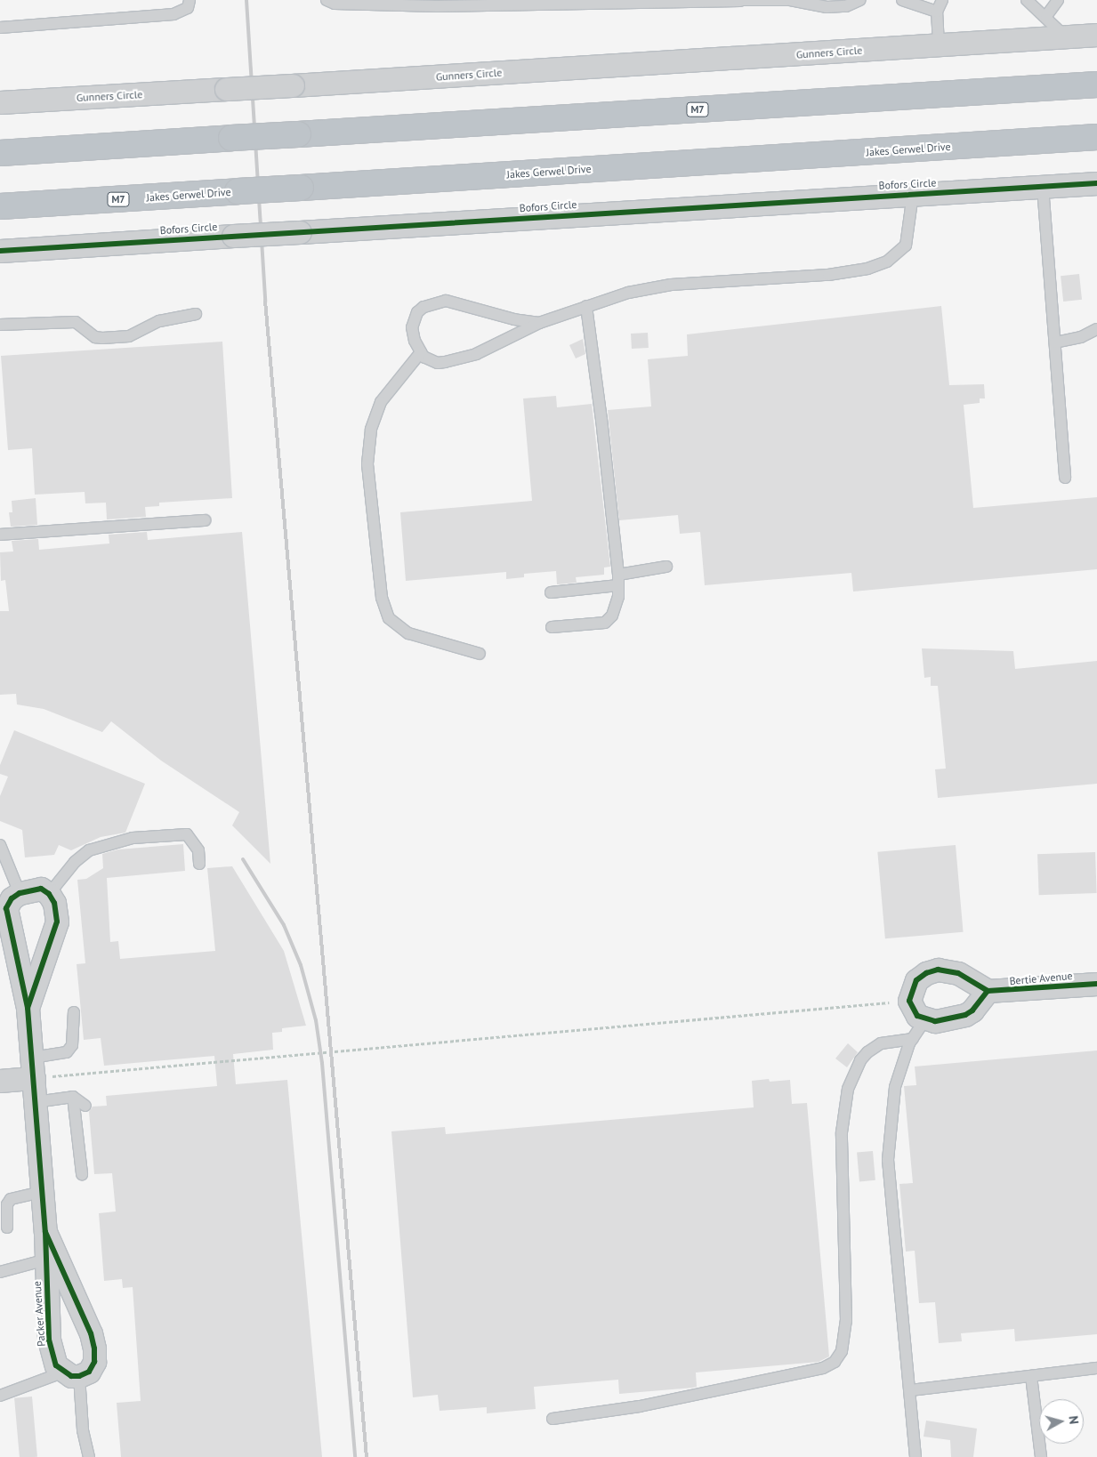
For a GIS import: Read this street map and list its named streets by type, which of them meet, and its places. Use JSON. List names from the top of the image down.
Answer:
{
  "streets": {
    "highway": ["M7", "Jakes Gerwel Drive"],
    "street": [
      "Gunners Circle",
      "Bofors Circle",
      "Bertie Avenue",
      "Packer Avenue"
    ]
  },
  "north": "right"
}
